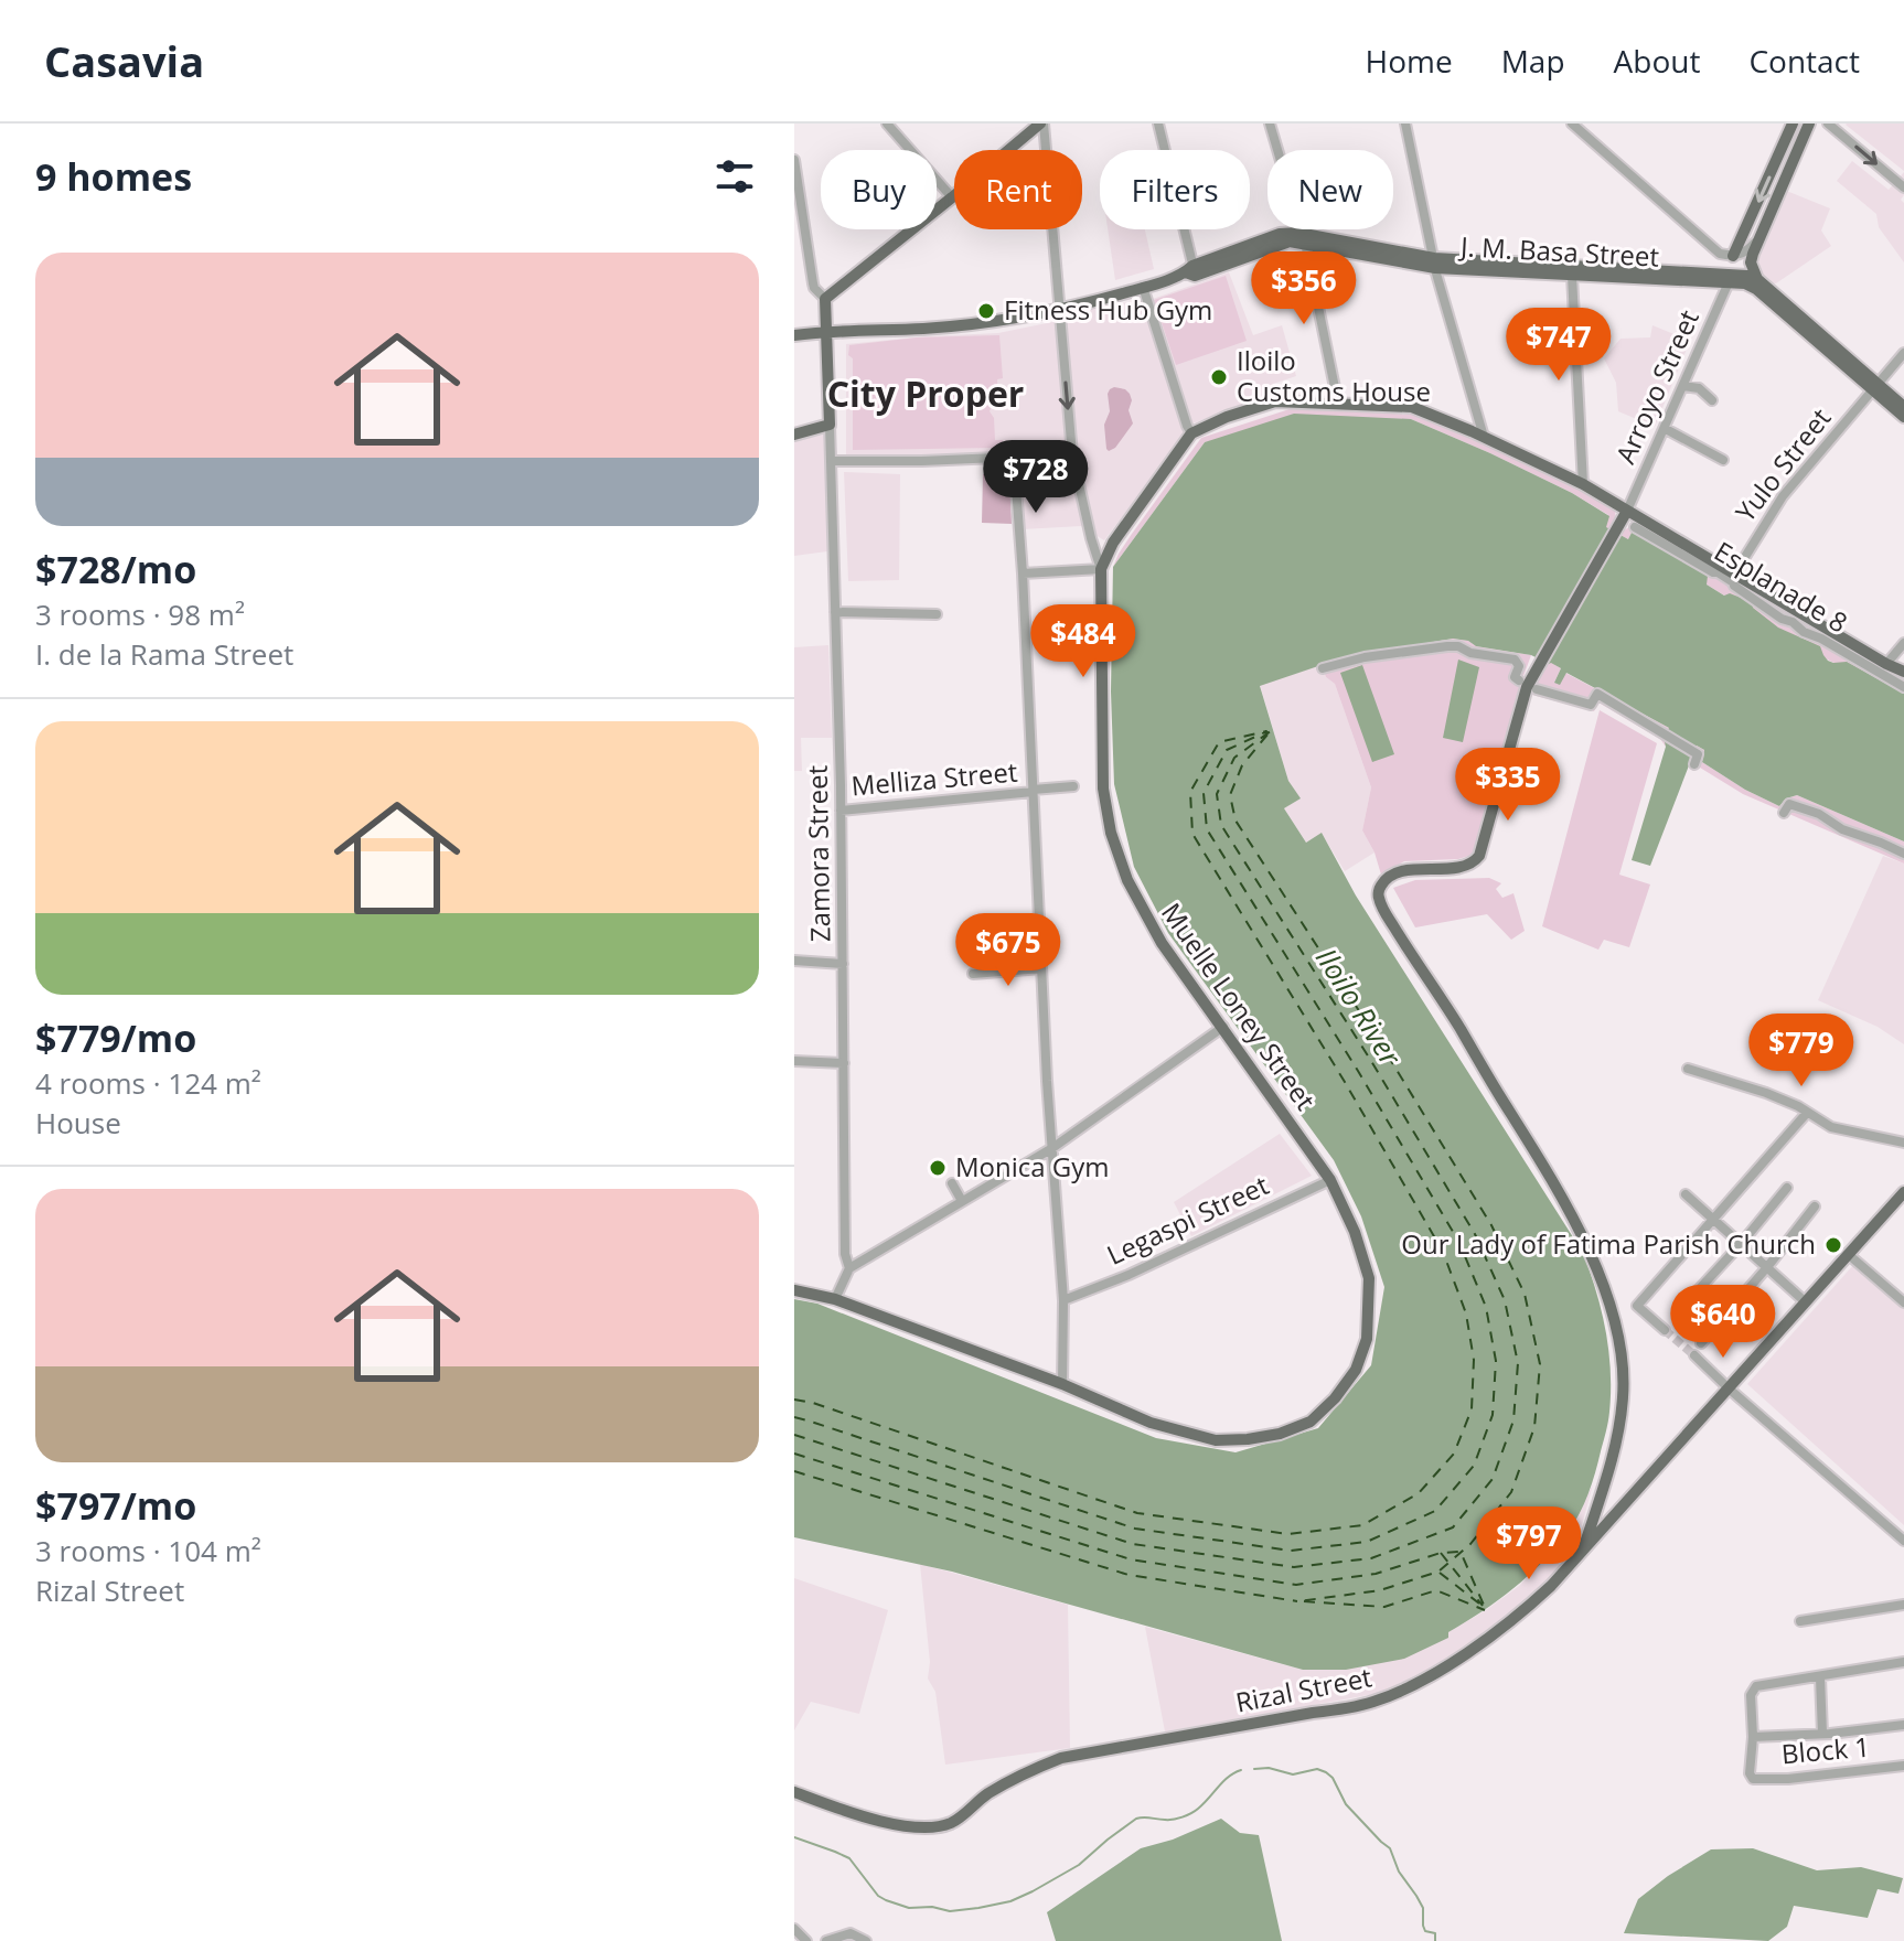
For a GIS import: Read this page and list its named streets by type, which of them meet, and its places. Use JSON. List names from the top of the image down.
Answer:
{
  "streets": {
    "main road": [
      "J. M. Basa Street",
      "Zamora Street",
      "Muelle Loney Street",
      "Rizal Street"
    ],
    "street": [
      "Arroyo Street",
      "Yulo Street",
      "Esplanade 8",
      "Melliza Street",
      "Legaspi Street",
      "Block 1"
    ]
  },
  "crossings": [
    ["J. M. Basa Street", "Arroyo Street"],
    ["J. M. Basa Street", "Zamora Street"],
    ["Melliza Street", "Zamora Street"],
    ["Muelle Loney Street", "Legaspi Street"]
  ],
  "districts": ["City Proper"],
  "water": ["Iloilo River"],
  "places": [
    "Fitness Hub Gym",
    "Iloilo Customs House",
    "Monica Gym",
    "Our Lady of Fatima Parish Church"
  ],
  "page": {
    "header": "Casavia",
    "nav": [
      "Home",
      "Map",
      "About",
      "Contact"
    ],
    "heading": "9 homes",
    "chip": [
      "Buy",
      "Rent",
      "Filters",
      "New"
    ],
    "list": [
      {
        "name": "$728/mo",
        "note": "3 rooms · 98 m² · I. de la Rama Street"
      },
      {
        "name": "$779/mo",
        "note": "4 rooms · 124 m² · House"
      },
      {
        "name": "$797/mo",
        "note": "3 rooms · 104 m² · Rizal Street"
      }
    ],
    "price": [
      "$356",
      "$747",
      "$728",
      "$484",
      "$335",
      "$675",
      "$779",
      "$640",
      "$797"
    ]
  }
}
